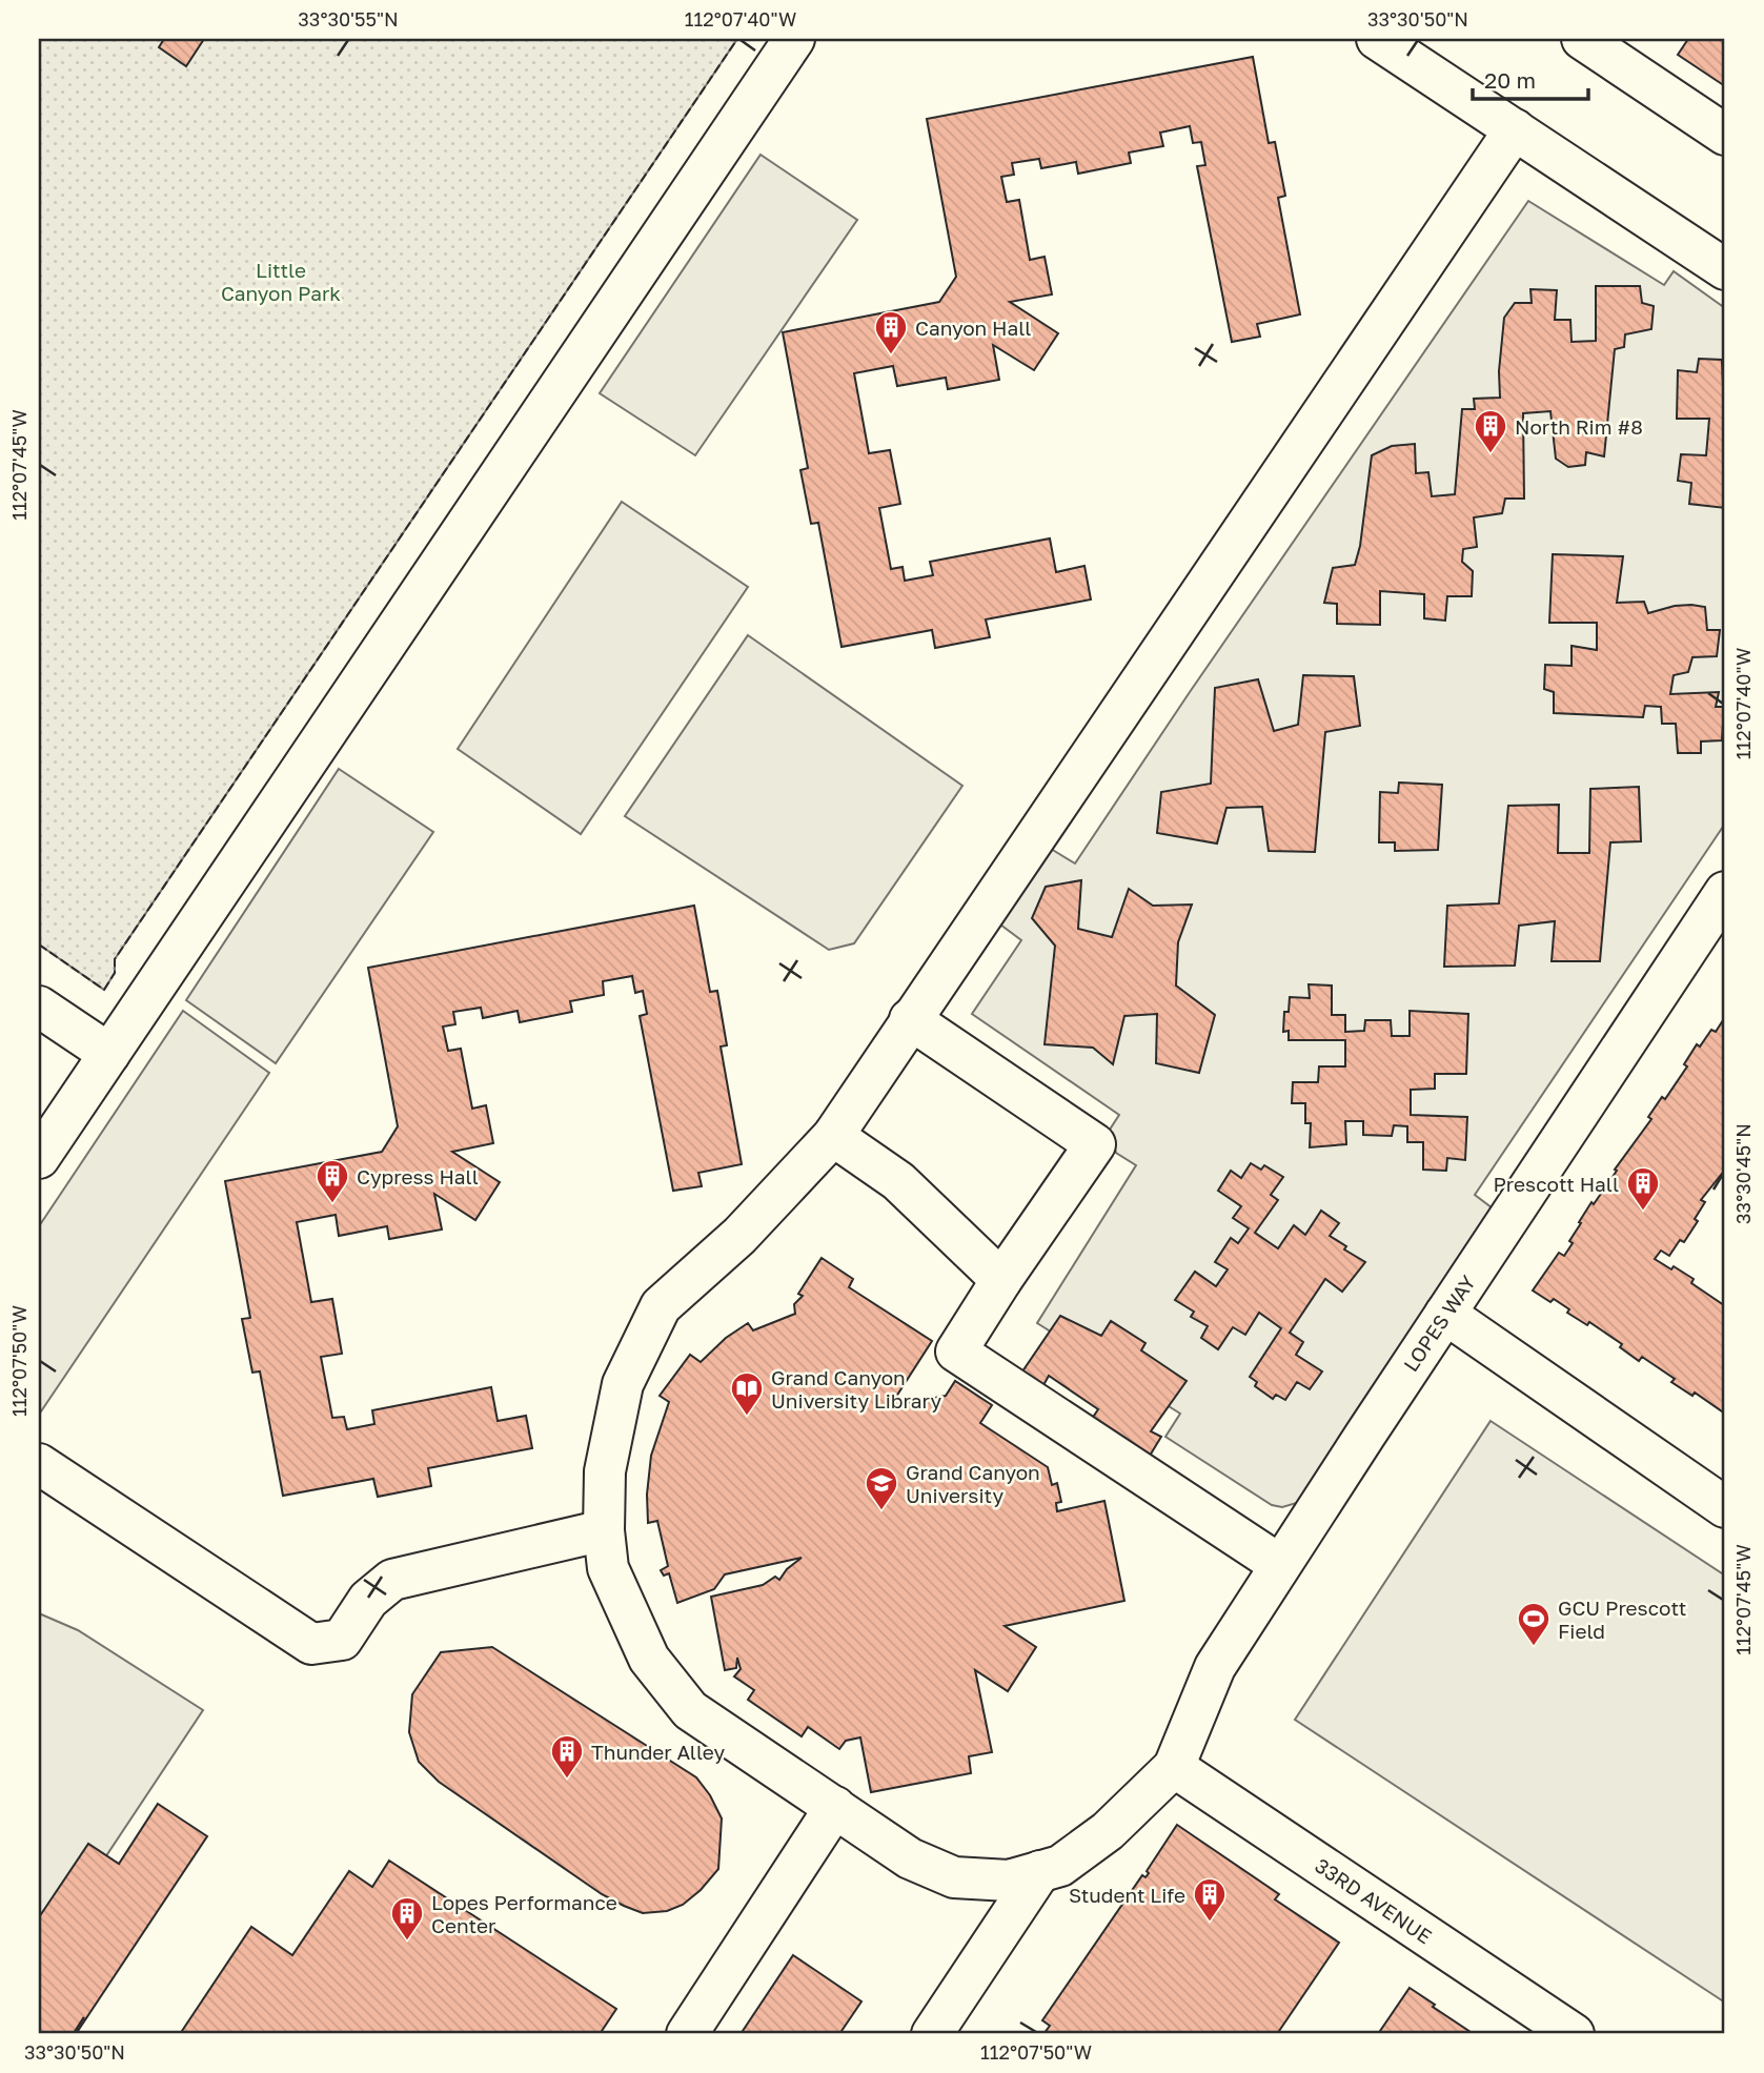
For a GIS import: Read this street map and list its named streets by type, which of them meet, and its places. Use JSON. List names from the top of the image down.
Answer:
{
  "streets": {
    "street": ["LOPES WAY", "33RD AVENUE"]
  },
  "crossings": [
    ["LOPES WAY", "33RD AVENUE"]
  ],
  "parks": ["Little Canyon Park"],
  "places": {
    "building": [
      "Canyon Hall",
      "North Rim #8",
      "Cypress Hall",
      "Prescott Hall",
      "Thunder Alley",
      "Student Life",
      "Lopes Performance Center"
    ],
    "library": ["Grand Canyon University Library"],
    "school or university": ["Grand Canyon University"],
    "sports": ["GCU Prescott Field"]
  },
  "scale_bar": "20 m",
  "coordinates": [
    "33°30'55\"N",
    "112°07'40\"W",
    "33°30'50\"N",
    "112°07'45\"W",
    "33°30'45\"N",
    "112°07'50\"W"
  ]
}
